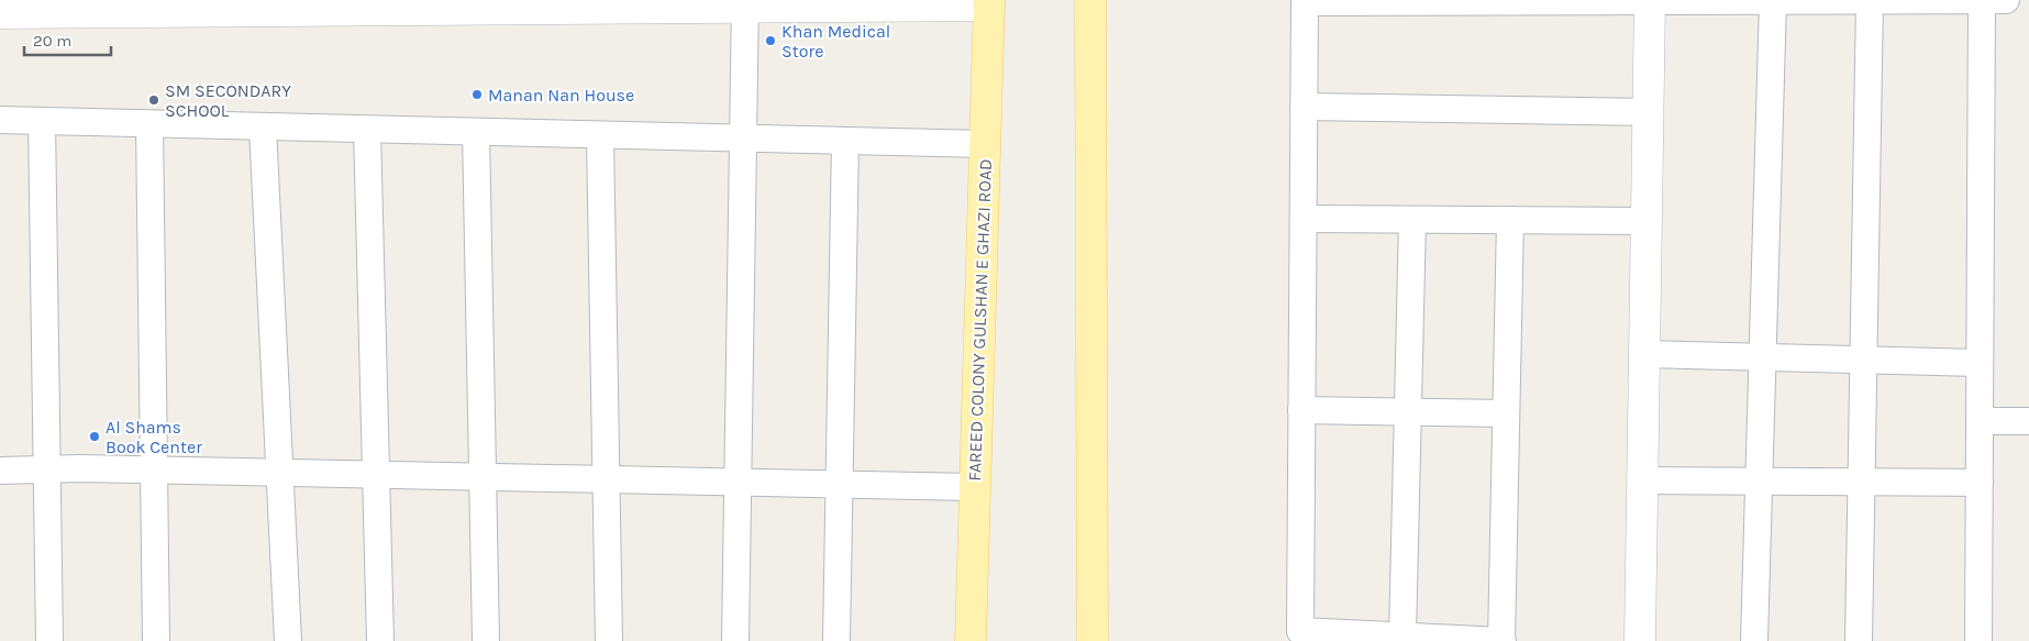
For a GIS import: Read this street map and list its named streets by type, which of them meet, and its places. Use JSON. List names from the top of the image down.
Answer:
{
  "streets": {
    "main road": ["FAREED COLONY GULSHAN E GHAZI ROAD"]
  },
  "places": [
    "Khan Medical Store",
    "Manan Nan House",
    "SM SECONDARY SCHOOL",
    "Al Shams Book Center"
  ],
  "scale_bar": "20 m"
}
